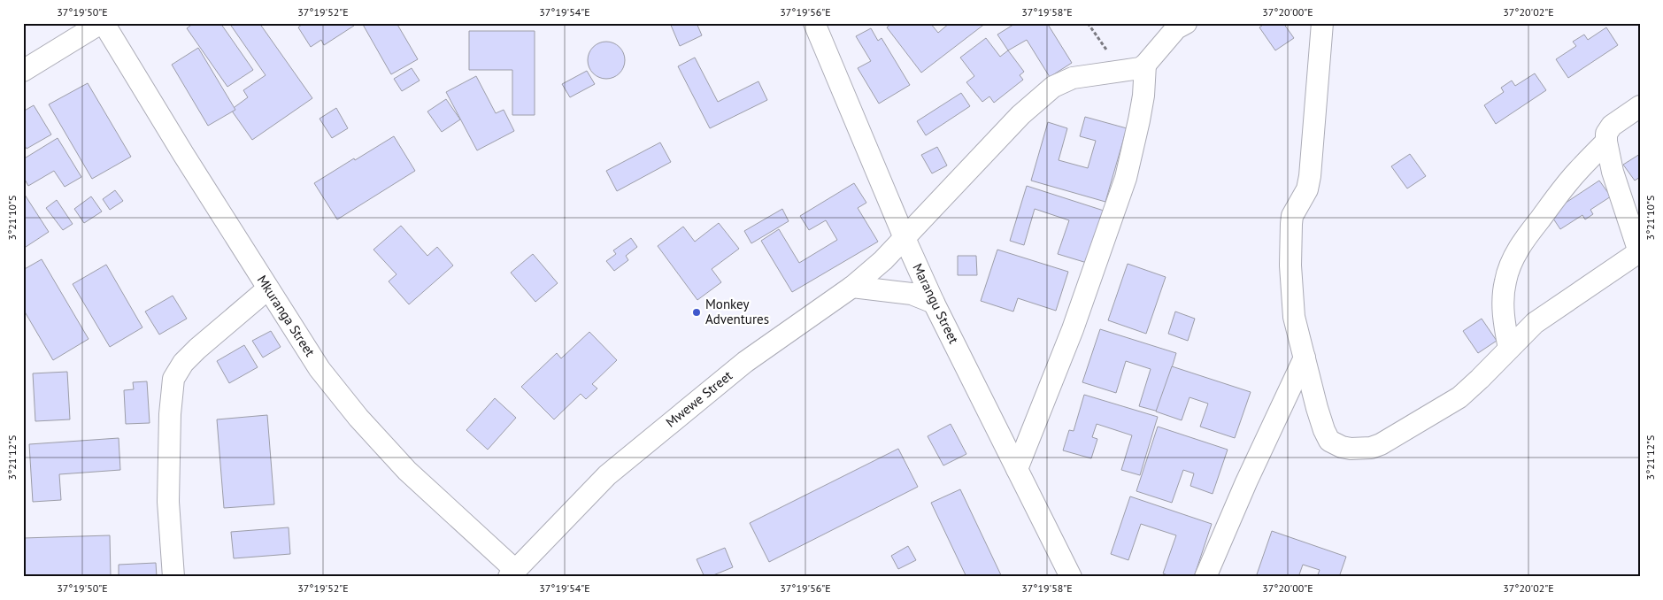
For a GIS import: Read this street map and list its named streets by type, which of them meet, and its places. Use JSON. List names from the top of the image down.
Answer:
{
  "streets": {
    "street": ["Marangu Street", "Mkuranga Street", "Mwewe Street"]
  },
  "crossings": [
    ["Marangu Street", "Mwewe Street"],
    ["Mkuranga Street", "Mwewe Street"]
  ],
  "places": ["Monkey Adventures"],
  "coordinates": [
    "37°19'50\"E",
    "37°19'52\"E",
    "37°19'54\"E",
    "37°19'56\"E",
    "37°19'58\"E",
    "37°20'00\"E",
    "37°20'02\"E",
    "3°21'10\"S",
    "3°21'12\"S"
  ]
}
